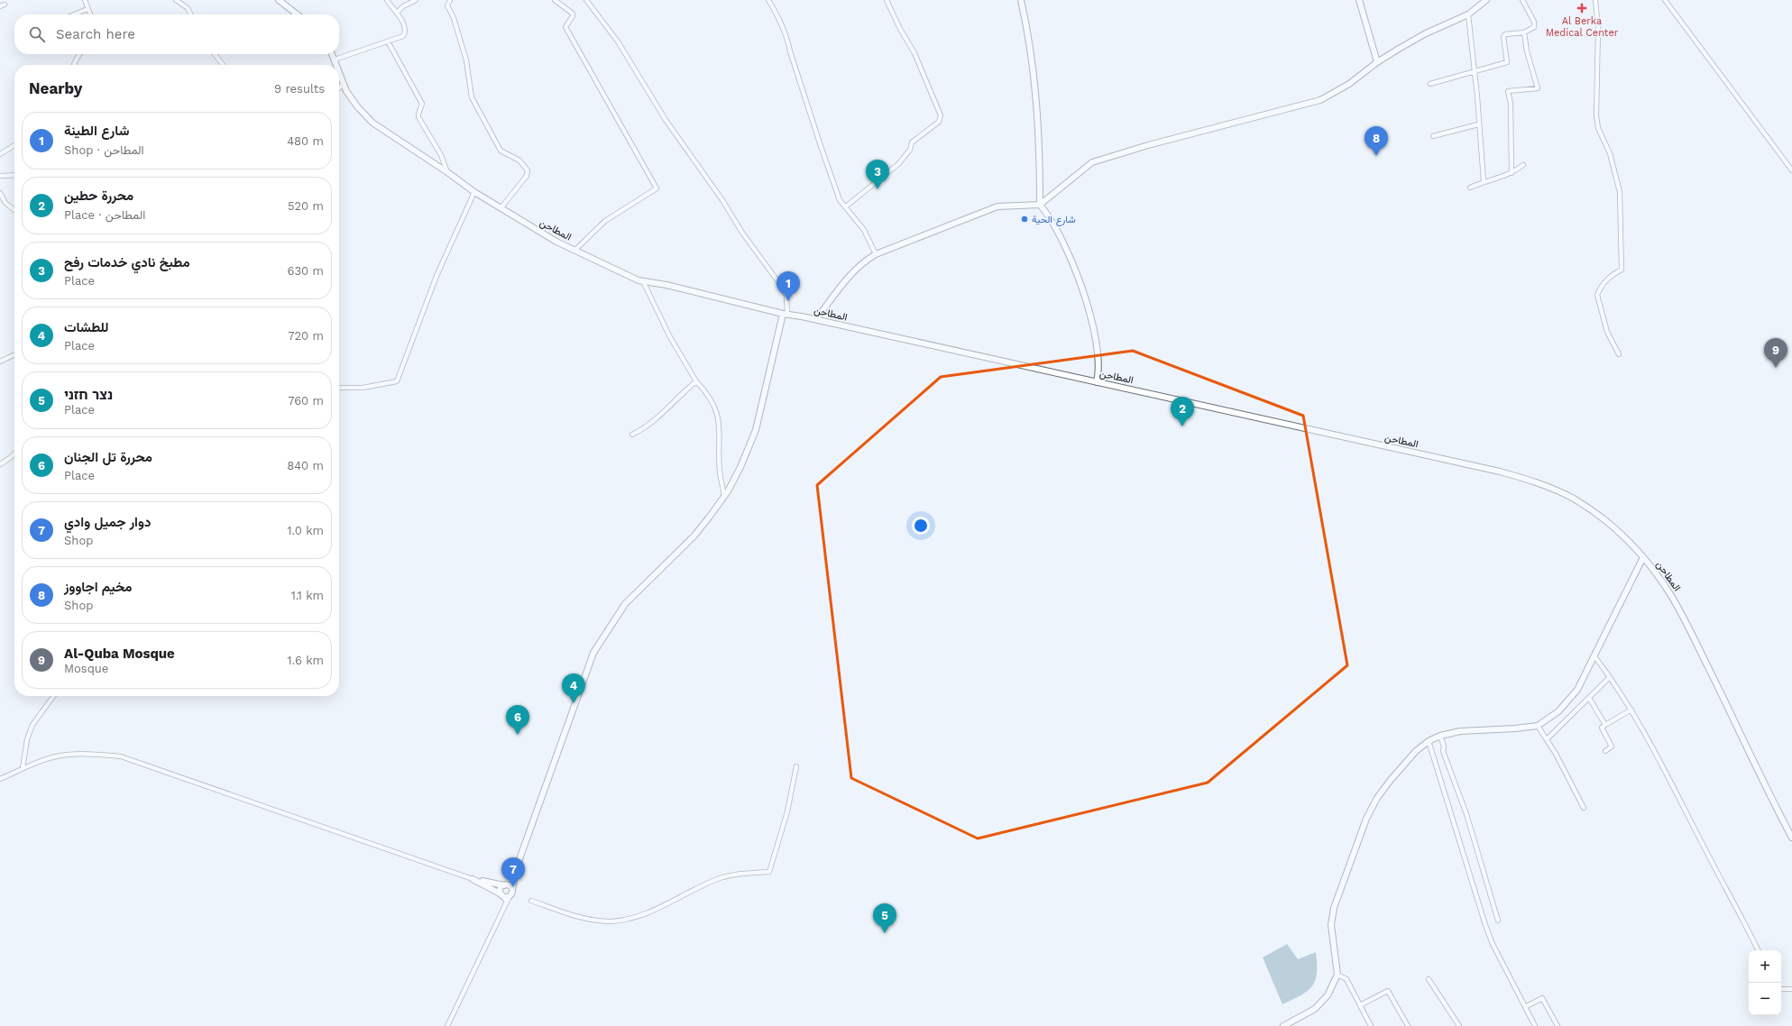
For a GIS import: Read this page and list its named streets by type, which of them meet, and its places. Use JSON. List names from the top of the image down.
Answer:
{
  "streets": {
    "street": ["المطاحن"]
  },
  "places": {
    "health": ["Al Berka Medical Center"],
    "other": ["شارع الحية"]
  },
  "page": {
    "search": "Search here",
    "heading": ["Nearby", "9 results"],
    "list": [
      {
        "mark": "1",
        "name": "شارع الطينة",
        "note": "Shop · المطاحن",
        "value": "480 m"
      },
      {
        "mark": "2",
        "name": "محررة حطين",
        "note": "Place · المطاحن",
        "value": "520 m"
      },
      {
        "mark": "3",
        "name": "مطبخ نادي خدمات رفح",
        "note": "Place",
        "value": "630 m"
      },
      {
        "mark": "4",
        "name": "للطشات",
        "note": "Place",
        "value": "720 m"
      },
      {
        "mark": "5",
        "name": "נצר חזני",
        "note": "Place",
        "value": "760 m"
      },
      {
        "mark": "6",
        "name": "محررة تل الجنان",
        "note": "Place",
        "value": "840 m"
      },
      {
        "mark": "7",
        "name": "دوار جميل وادي",
        "note": "Shop",
        "value": "1.0 km"
      },
      {
        "mark": "8",
        "name": "مخيم اجاووز",
        "note": "Shop",
        "value": "1.1 km"
      },
      {
        "mark": "9",
        "name": "Al-Quba Mosque",
        "note": "Mosque",
        "value": "1.6 km"
      }
    ],
    "pins": [
      "8",
      "3",
      "1",
      "9",
      "2",
      "4",
      "6",
      "7",
      "5"
    ],
    "map_buttons": ["+", "−"]
  }
}
